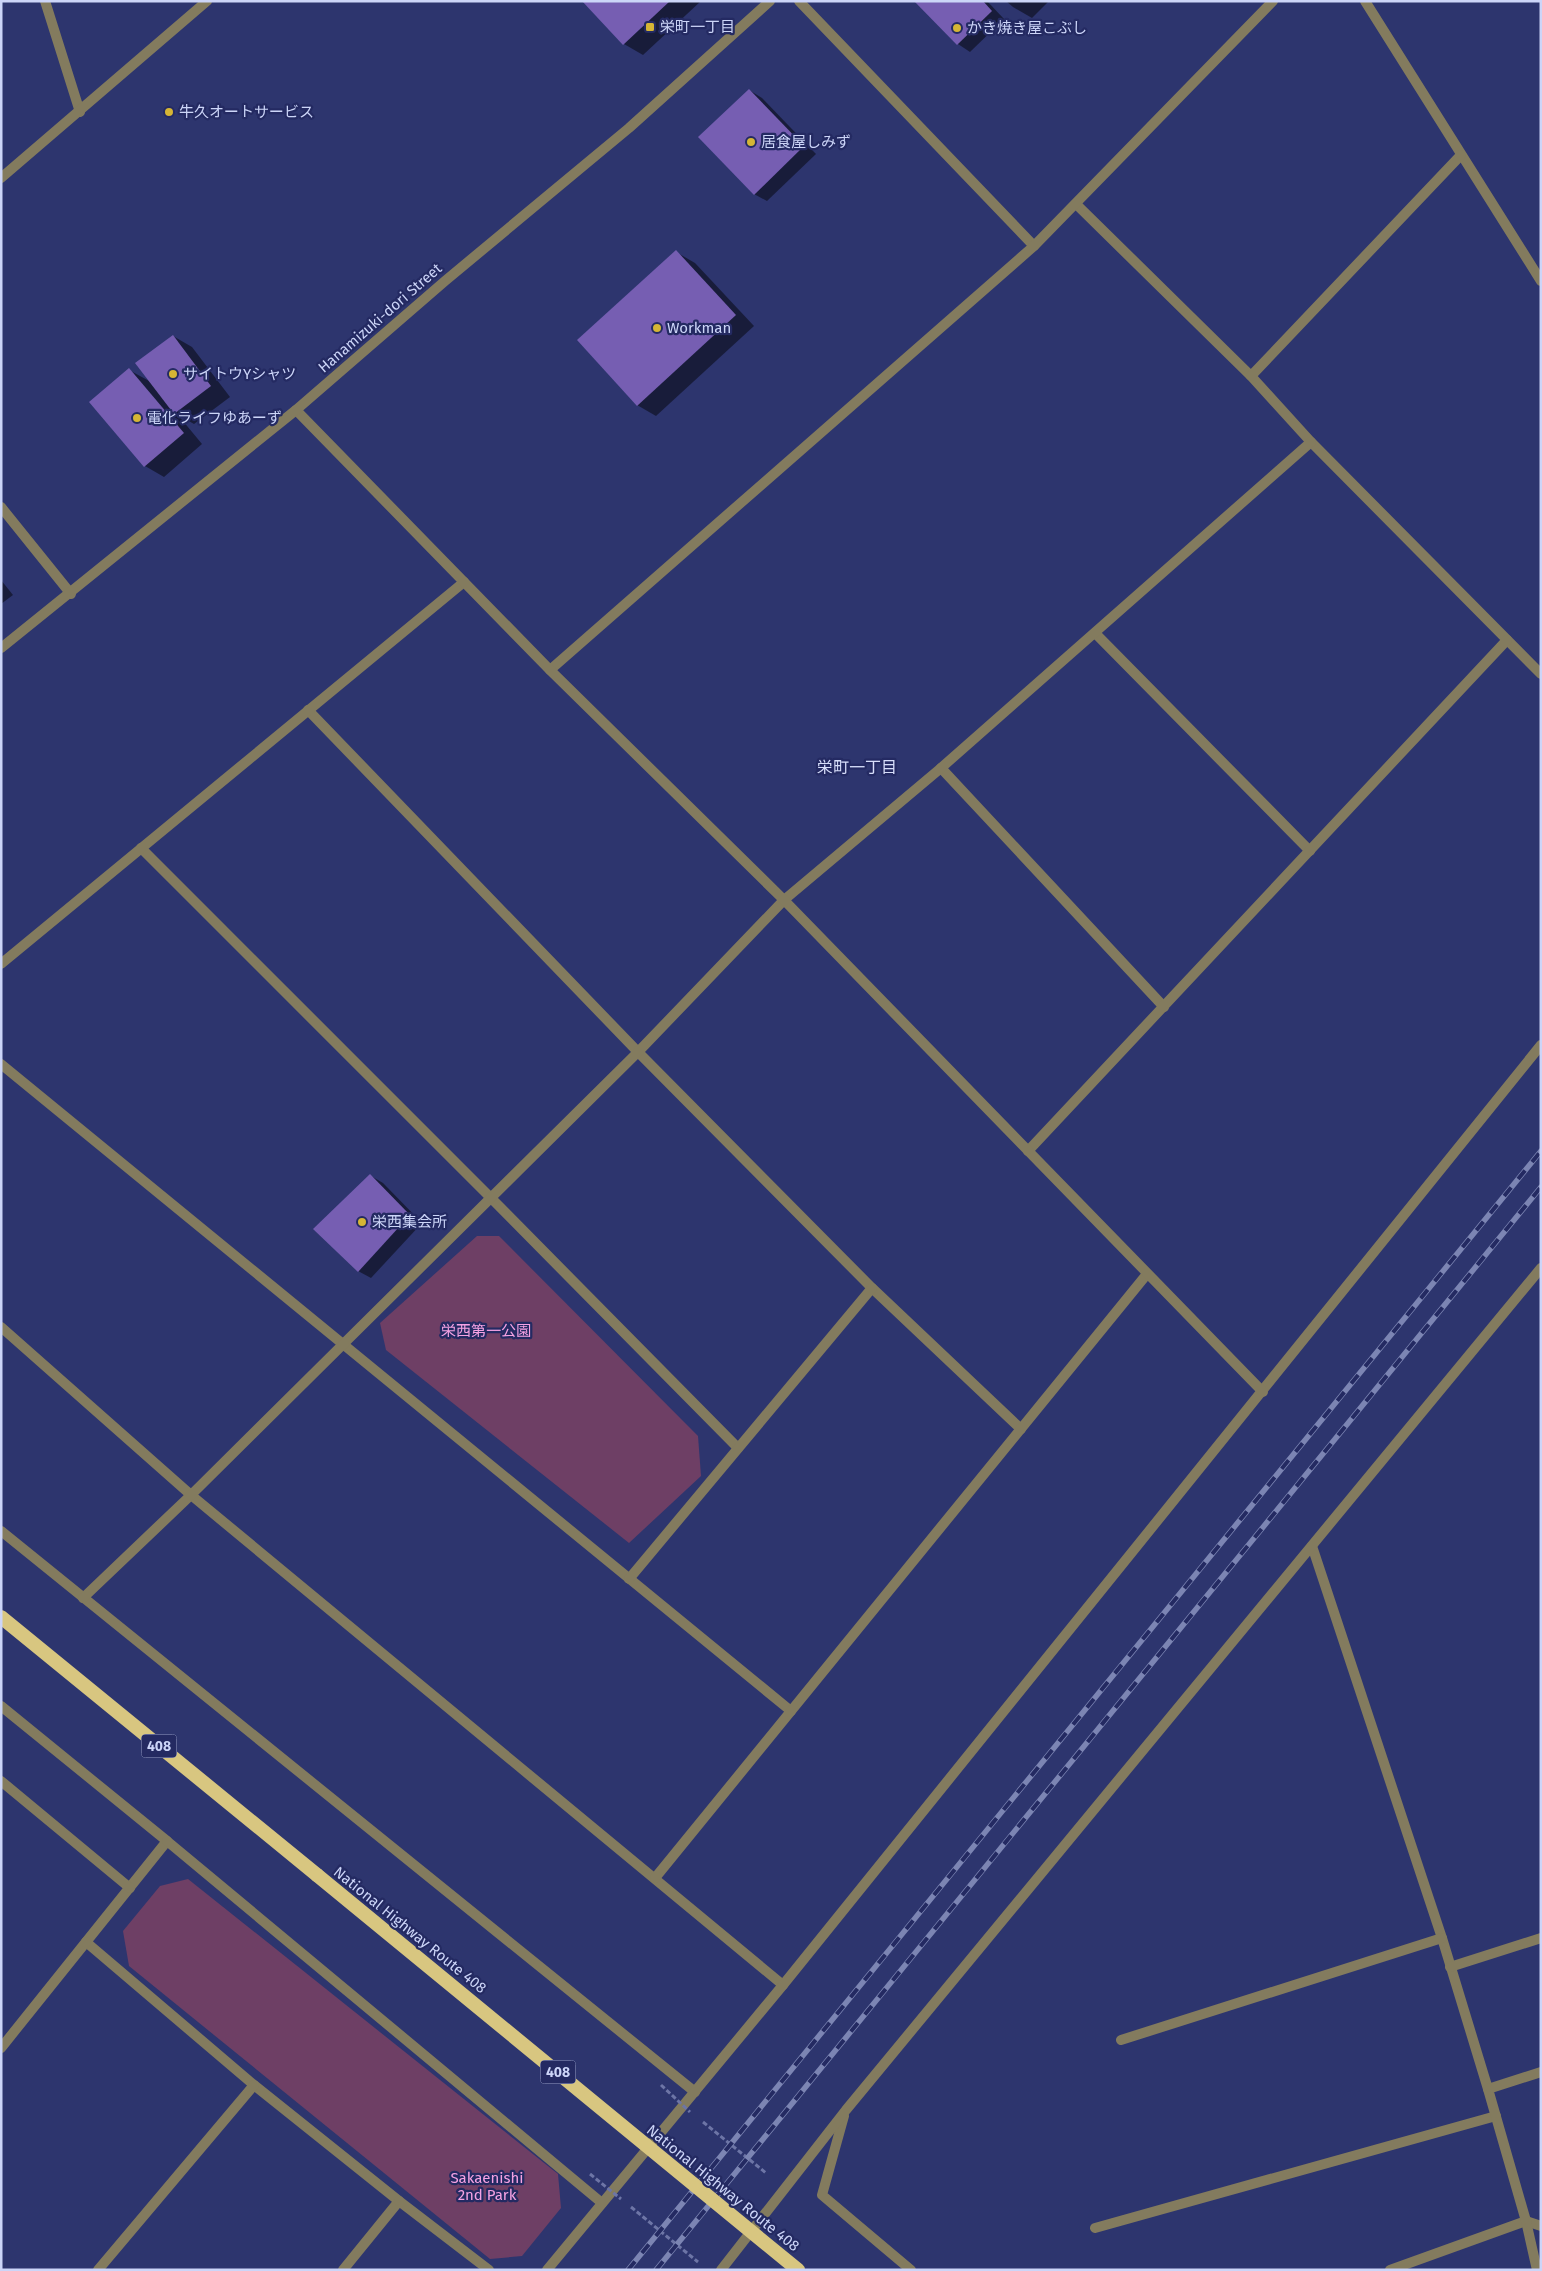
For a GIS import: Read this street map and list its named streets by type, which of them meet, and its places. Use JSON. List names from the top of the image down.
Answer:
{
  "streets": {
    "highway": ["408", "National Highway Route 408"],
    "street": ["Hanamizuki-dori Street"]
  },
  "districts": ["栄町一丁目"],
  "parks": ["栄西第一公園", "Sakaenishi 2nd Park"],
  "places": {
    "transit": ["栄町一丁目"],
    "other": [
      "かき焼き屋こぶし",
      "牛久オートサービス",
      "居食屋しみず",
      "Workman",
      "サイトウYシャツ",
      "電化ライフゆあーず",
      "栄西集会所"
    ]
  }
}
